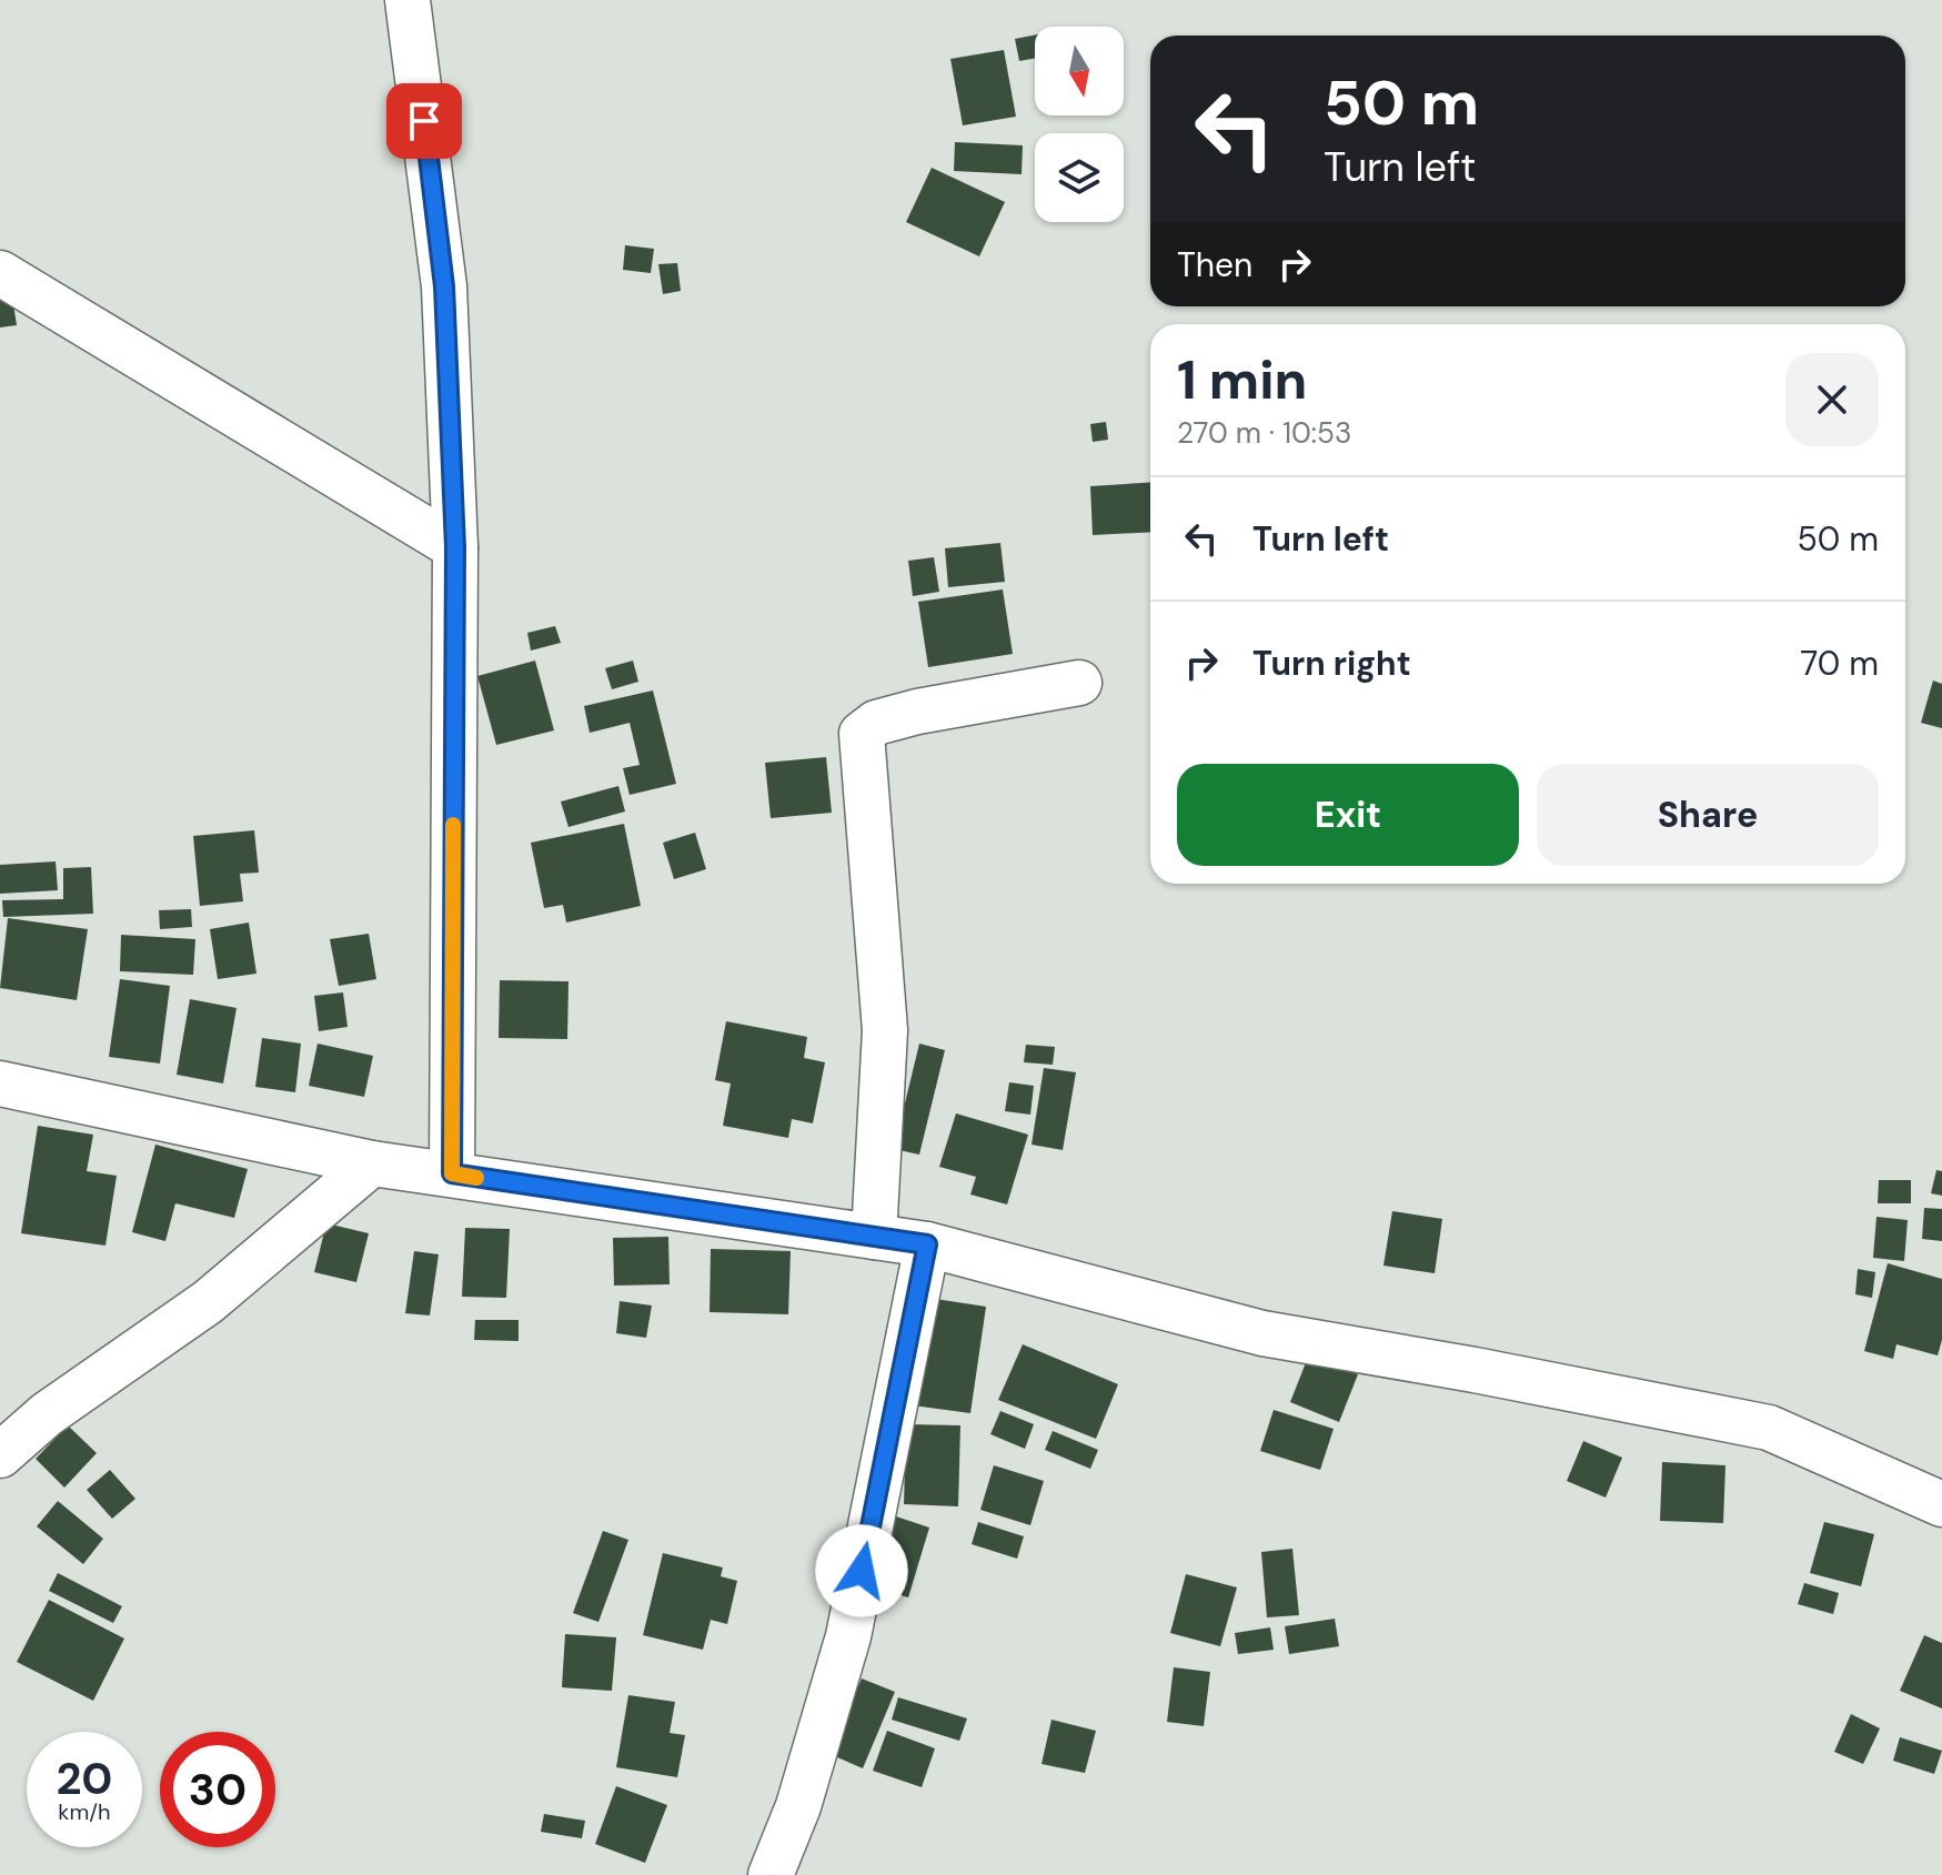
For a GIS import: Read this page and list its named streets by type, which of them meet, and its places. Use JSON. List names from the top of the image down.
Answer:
{
  "north": "bottom",
  "page": {
    "turn": ["50 m", "Turn left"],
    "then": "Then",
    "heading": ["1 min", "270 m · 10:53"],
    "list": [
      {
        "name": "Turn left",
        "value": "50 m"
      },
      {
        "name": "Turn right",
        "value": "70 m"
      }
    ],
    "buttons": ["Exit", "Share"],
    "speed": "20 km/h",
    "limit": "30"
  }
}
